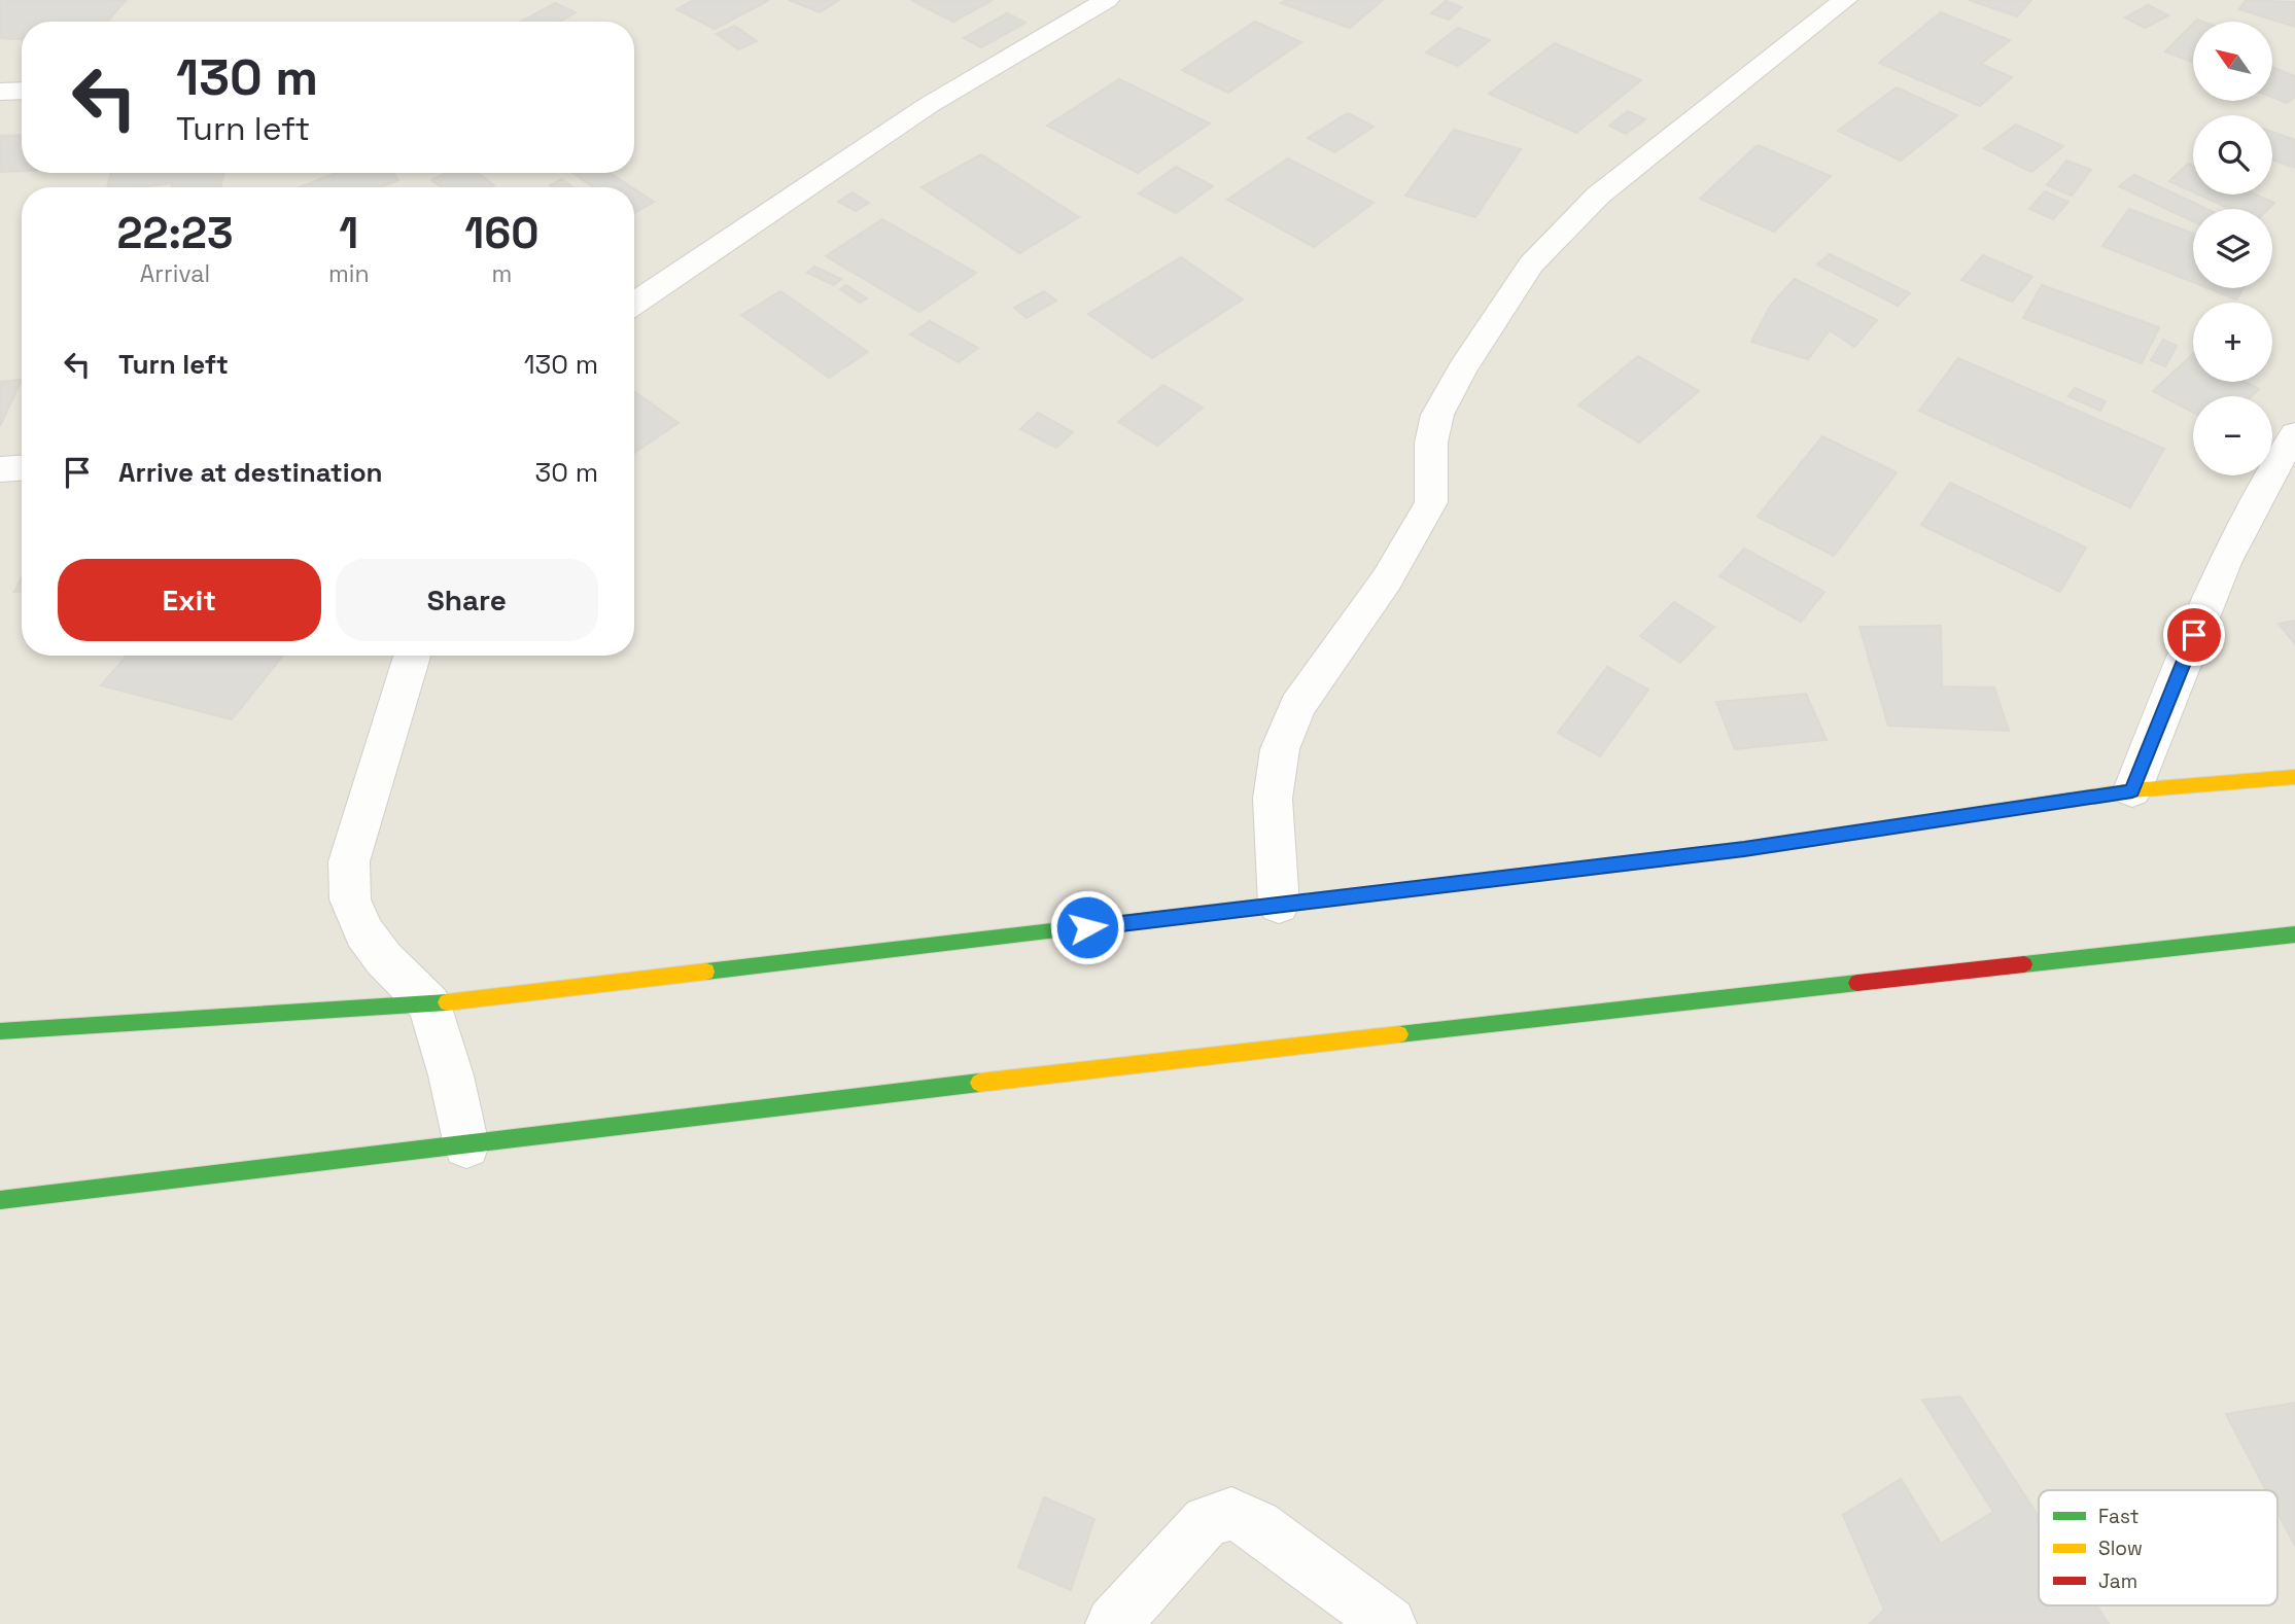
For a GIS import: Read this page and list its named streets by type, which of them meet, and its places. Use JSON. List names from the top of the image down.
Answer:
{
  "legend": ["Fast", "Slow", "Jam"],
  "north": "top left",
  "page": {
    "map_buttons": ["+", "−"],
    "turn": ["130 m", "Turn left"],
    "eta": [
      "22:23",
      "Arrival",
      "1",
      "min",
      "160",
      "m"
    ],
    "list": [
      {
        "name": "Turn left",
        "value": "130 m"
      },
      {
        "name": "Arrive at destination",
        "value": "30 m"
      }
    ],
    "buttons": ["Exit", "Share"]
  }
}
